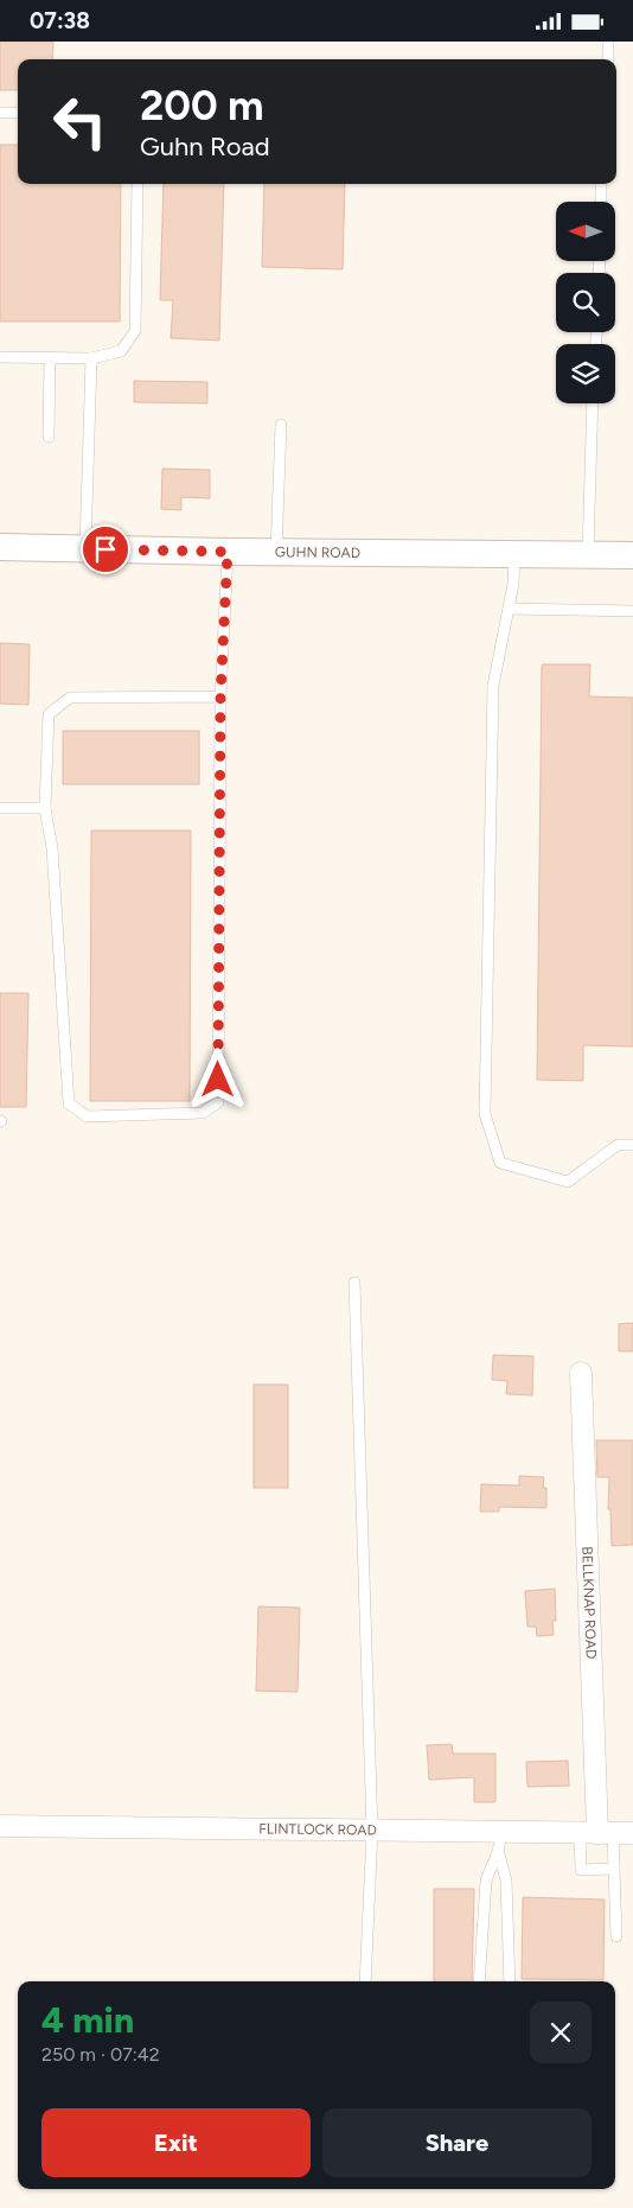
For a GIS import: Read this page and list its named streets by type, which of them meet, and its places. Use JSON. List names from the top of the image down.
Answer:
{
  "streets": {
    "street": ["GUHN ROAD", "BELLKNAP ROAD", "FLINTLOCK ROAD"]
  },
  "crossings": [
    ["BELLKNAP ROAD", "FLINTLOCK ROAD"]
  ],
  "north": "left",
  "page": {
    "status": "07:38",
    "turn": ["200 m", "Guhn Road"],
    "heading": ["4 min", "250 m · 07:42"],
    "buttons": ["Exit", "Share"]
  }
}
